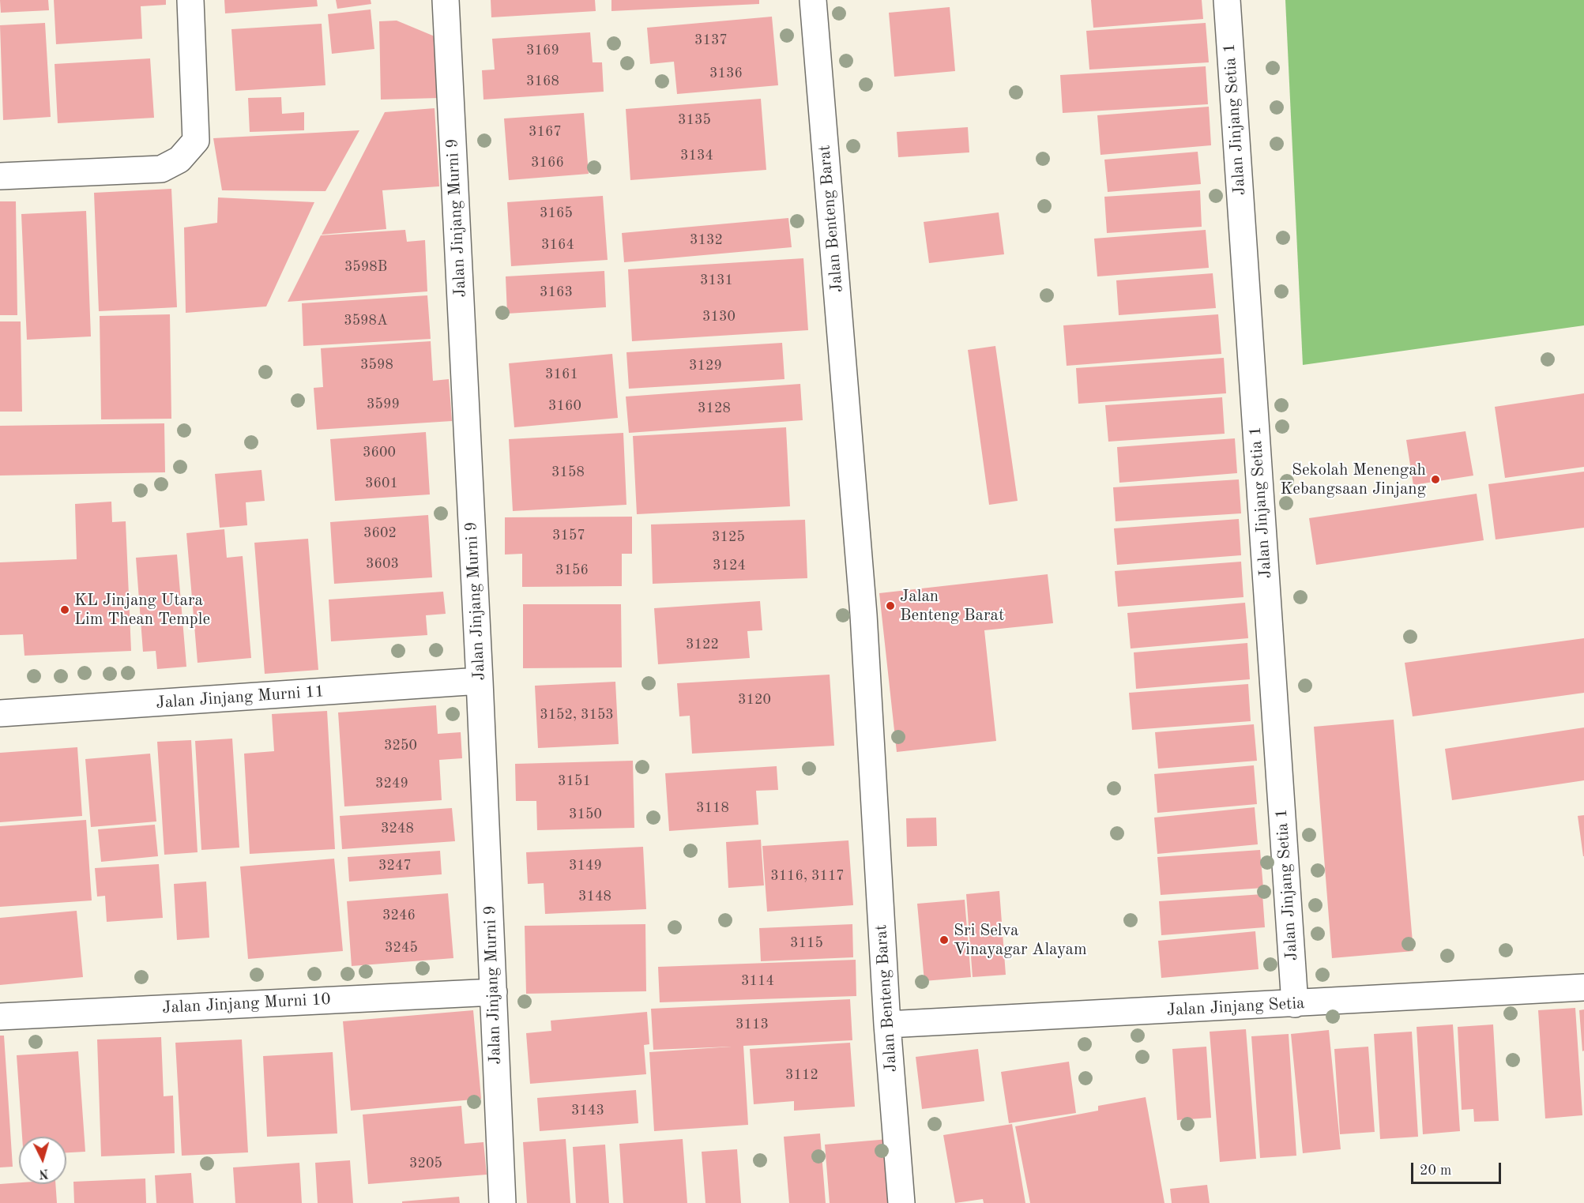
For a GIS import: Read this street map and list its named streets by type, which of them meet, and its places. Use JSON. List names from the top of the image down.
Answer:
{
  "streets": {
    "street": [
      "Jalan Jinjang Setia 1",
      "Jalan Jinjang Murni 9",
      "Jalan Benteng Barat",
      "Jalan Jinjang Murni 11",
      "Jalan Jinjang Murni 10",
      "Jalan Jinjang Setia"
    ]
  },
  "crossings": [
    ["Jalan Jinjang Setia 1", "Jalan Jinjang Setia"],
    ["Jalan Jinjang Murni 9", "Jalan Jinjang Murni 11"],
    ["Jalan Jinjang Murni 9", "Jalan Jinjang Murni 10"],
    ["Jalan Benteng Barat", "Jalan Jinjang Setia"]
  ],
  "places": [
    "Sekolah Menengah Kebangsaan Jinjang",
    "Jalan Benteng Barat",
    "KL Jinjang Utara Lim Thean Temple",
    "Sri Selva Vinayagar Alayam"
  ],
  "house_numbers": [
    "3137",
    "3169",
    "3136",
    "3168",
    "3135",
    "3167",
    "3134",
    "3166",
    "3165",
    "3132",
    "3164",
    "3598B",
    "3131",
    "3163",
    "3130",
    "3598A",
    "3598",
    "3129",
    "3161",
    "3599",
    "3160",
    "3128",
    "3600",
    "3158",
    "3601",
    "3602",
    "3157",
    "3125",
    "3603",
    "3124",
    "3156",
    "3122",
    "3120",
    "3152, 3153",
    "3250",
    "3151",
    "3249",
    "3118",
    "3150",
    "3248",
    "3247",
    "3149",
    "3116, 3117",
    "3148",
    "3246",
    "3115",
    "3245",
    "3114",
    "3113",
    "3112",
    "3143",
    "3205"
  ],
  "scale_bar": "20 m",
  "north": "bottom"
}
